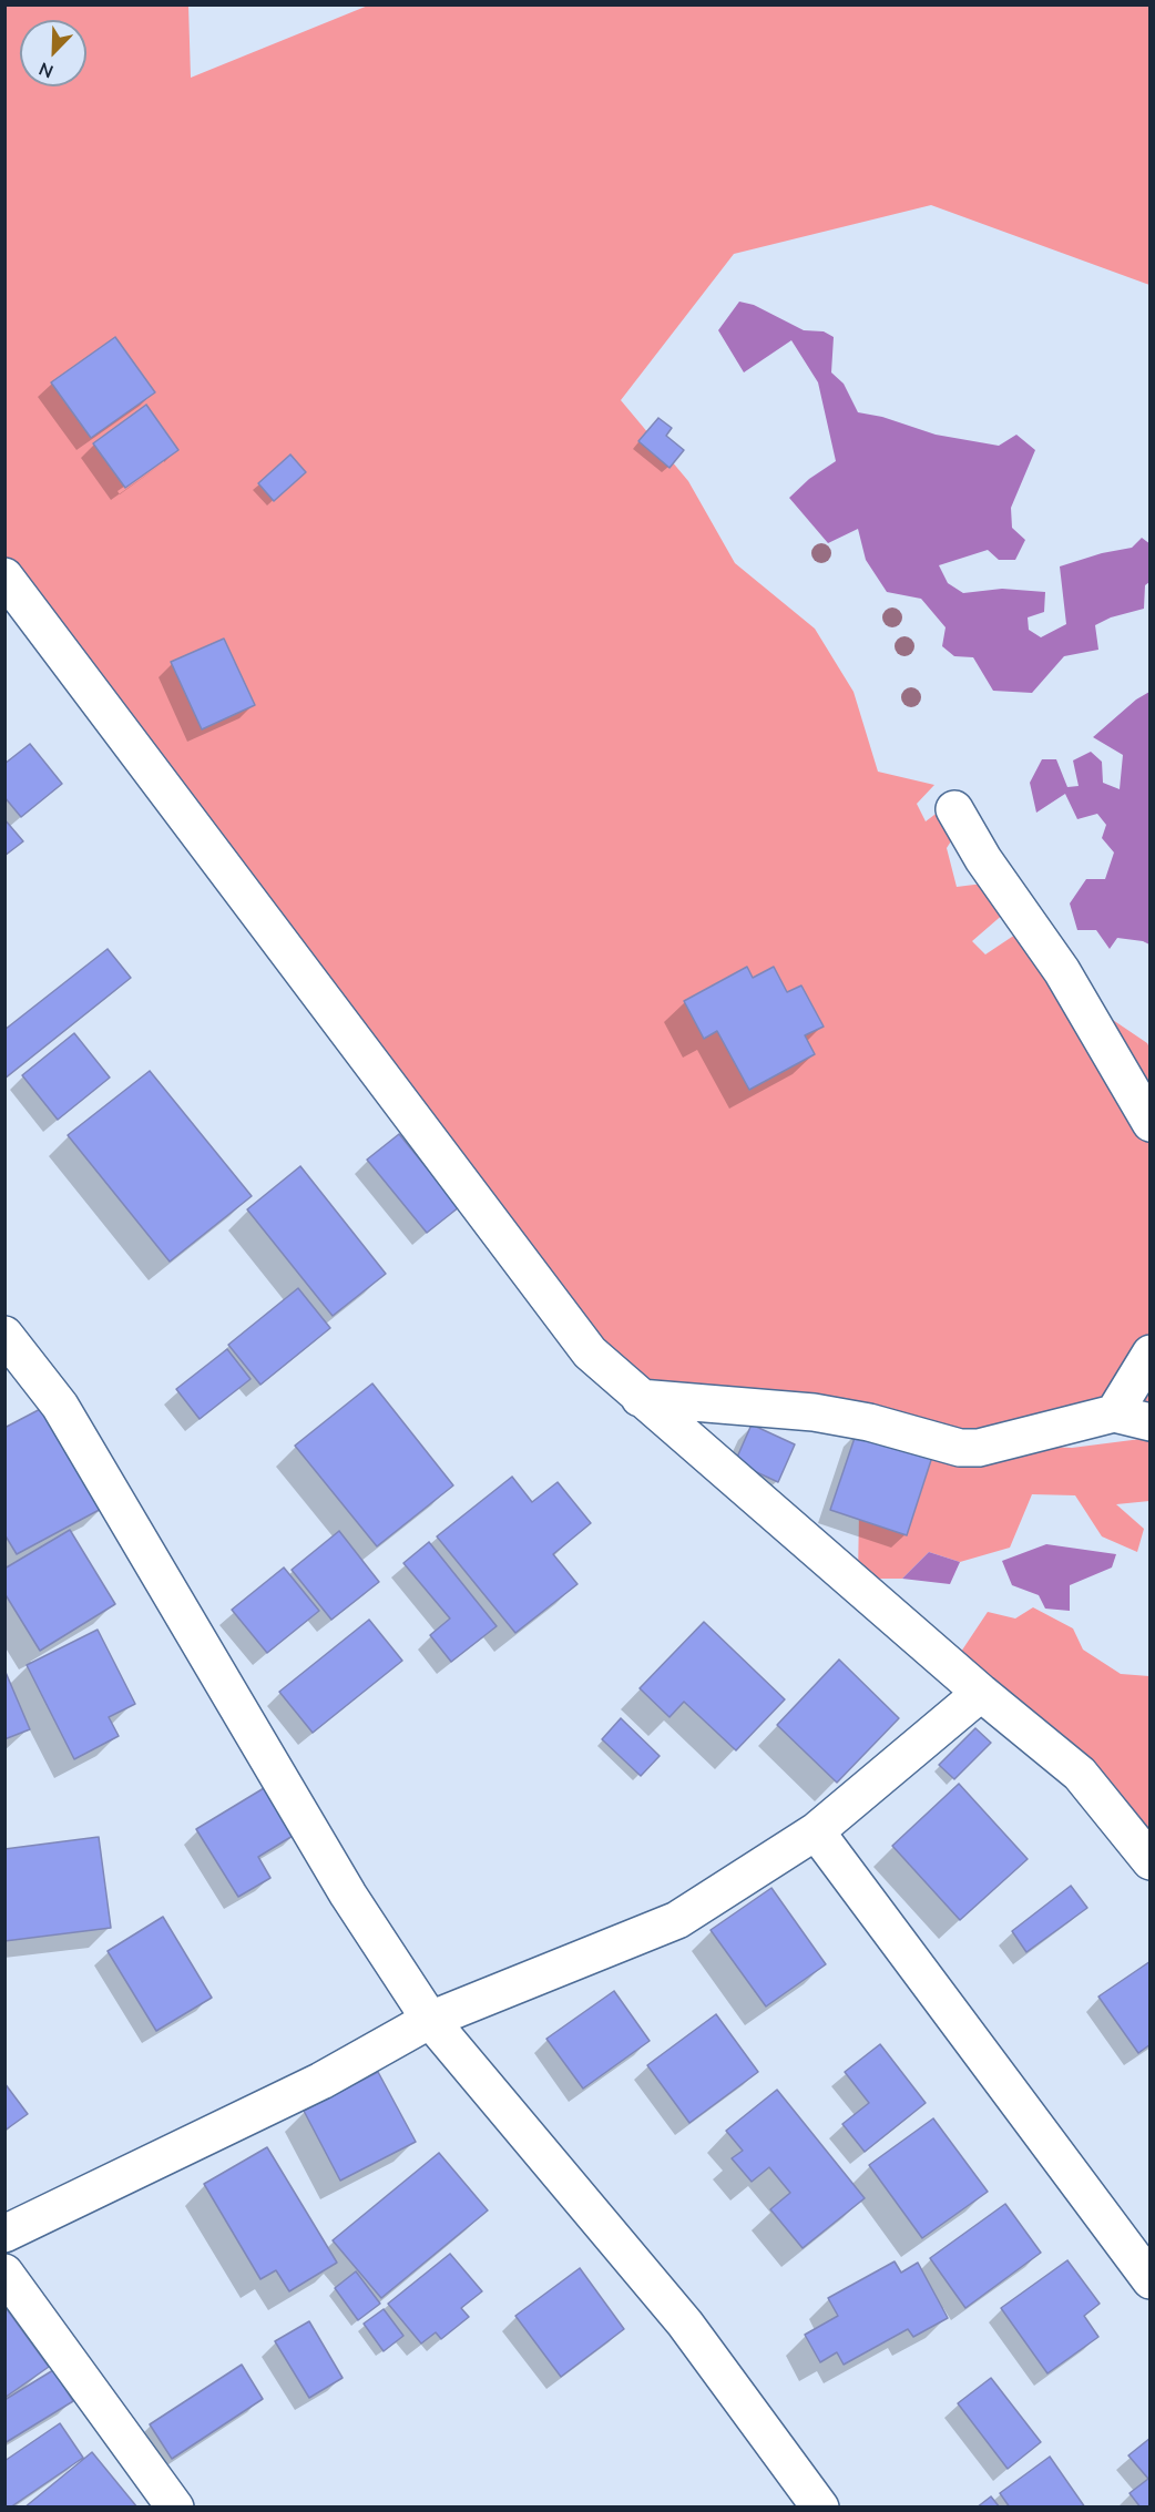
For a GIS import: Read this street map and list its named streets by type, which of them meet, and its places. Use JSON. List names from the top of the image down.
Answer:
{
  "north": "bottom left"
}
